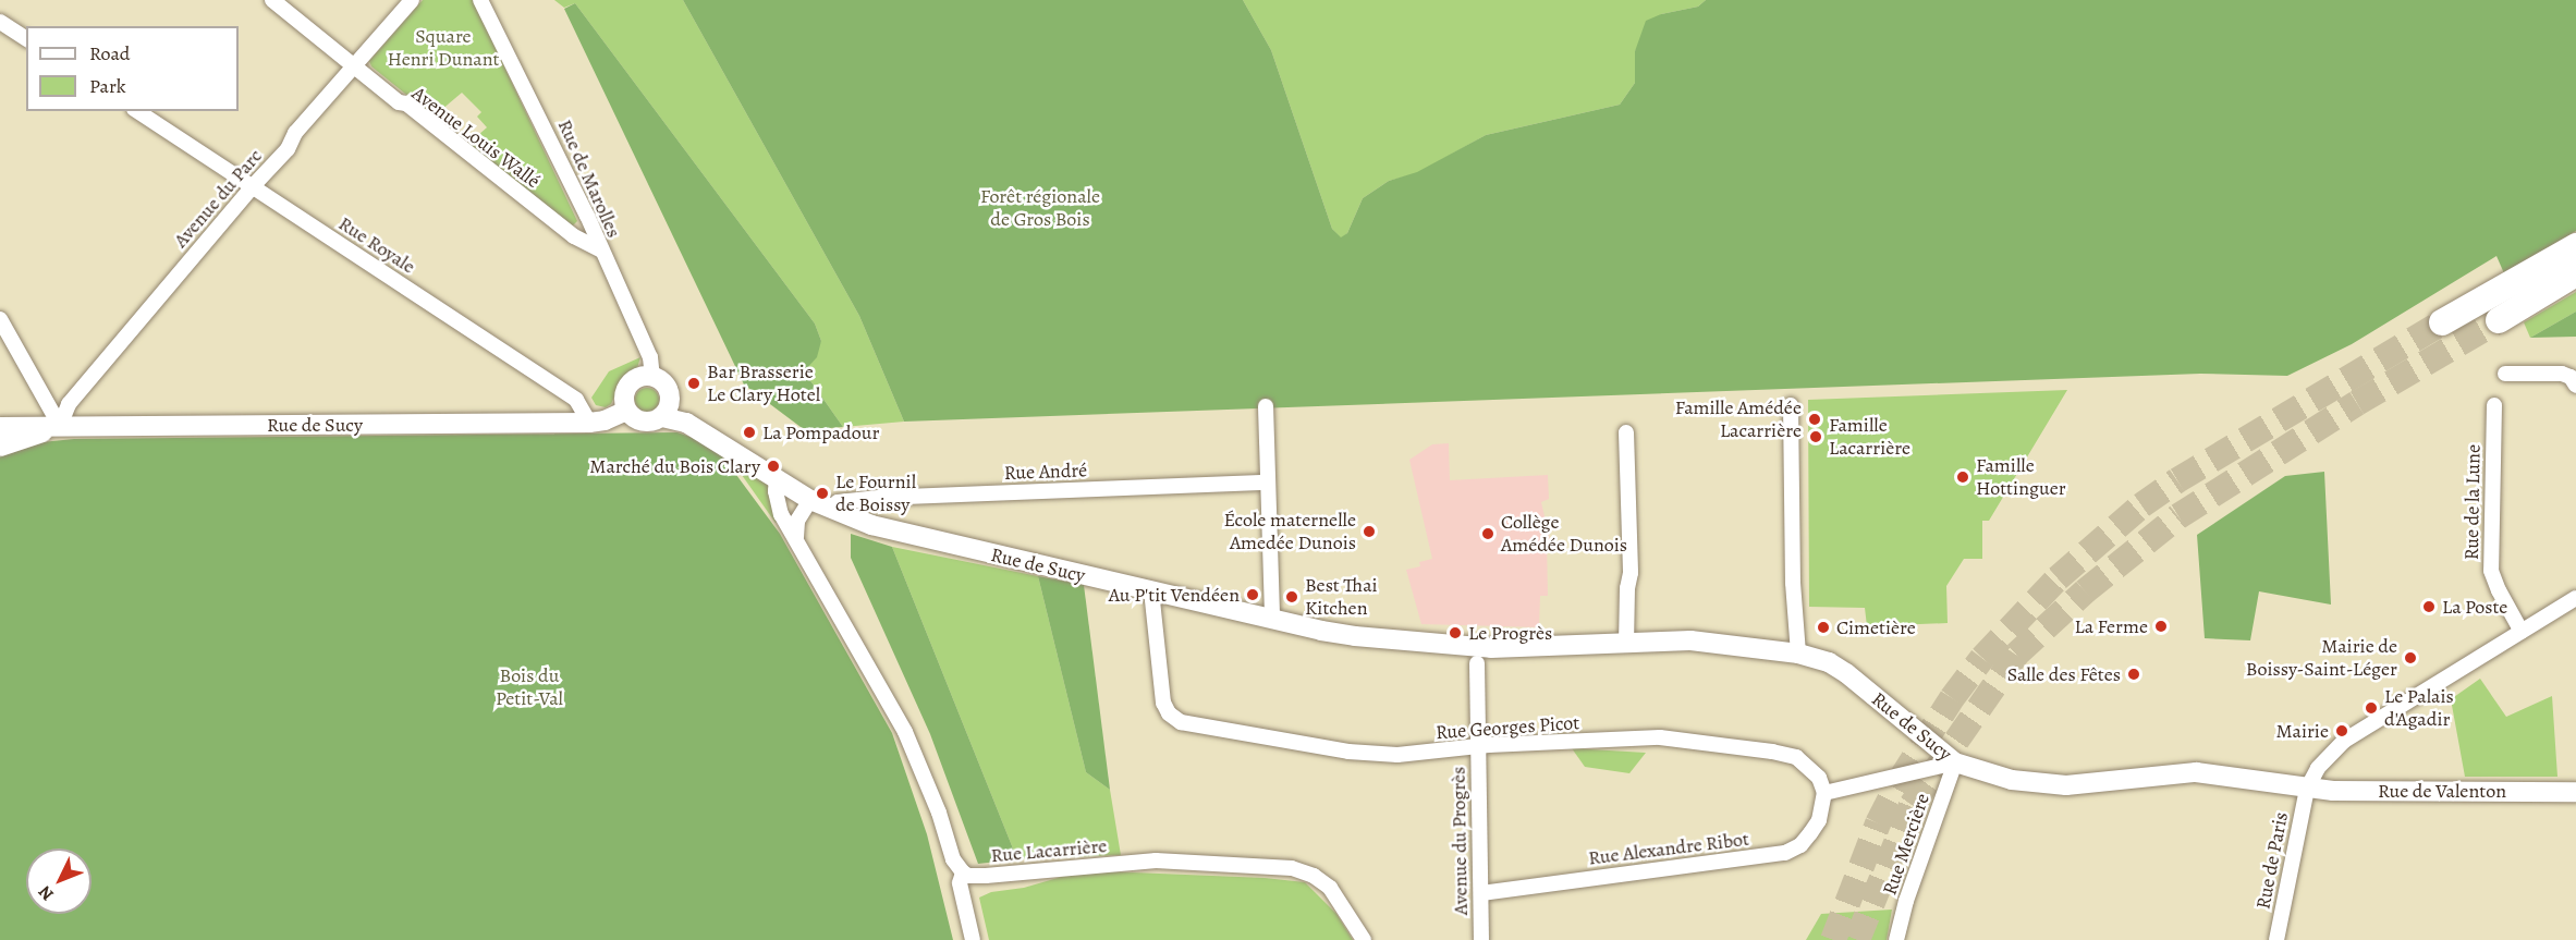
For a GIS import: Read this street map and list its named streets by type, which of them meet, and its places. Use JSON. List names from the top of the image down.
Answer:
{
  "streets": {
    "main road": ["Rue de Sucy", "Rue de Valenton"],
    "street": [
      "Avenue Louis Wallé",
      "Rue de Marolles",
      "Avenue du Parc",
      "Rue Royale",
      "Rue André",
      "Rue de la Lune",
      "Rue Georges Picot",
      "Avenue du Progrès",
      "Rue Mercière",
      "Rue Alexandre Ribot",
      "Rue Lacarrière",
      "Rue de Paris"
    ]
  },
  "crossings": [
    ["Avenue Louis Wallé", "Rue de Marolles"],
    ["Avenue Louis Wallé", "Avenue du Parc"],
    ["Rue de Marolles", "Rue de Sucy"],
    ["Avenue du Parc", "Rue Royale"],
    ["Avenue du Parc", "Rue de Sucy"],
    ["Rue Royale", "Rue de Sucy"],
    ["Rue de Sucy", "Rue André"],
    ["Rue de Sucy", "Rue Georges Picot"],
    ["Rue de Sucy", "Rue de Valenton"],
    ["Rue de Sucy", "Rue Mercière"],
    ["Rue de Sucy", "Rue Lacarrière"],
    ["Rue de Sucy", "Rue de Paris"],
    ["Rue Georges Picot", "Avenue du Progrès"],
    ["Rue Georges Picot", "Rue Alexandre Ribot"],
    ["Rue de Valenton", "Rue de Paris"],
    ["Avenue du Progrès", "Rue Alexandre Ribot"]
  ],
  "parks": ["Square Henri Dunant", "Forêt régionale de Gros Bois", "Bois du Petit-Val"],
  "places": [
    "Bar Brasserie Le Clary Hotel",
    "Famille Amédée Lacarrière",
    "La Pompadour",
    "Famille Lacarrière",
    "Marché du Bois Clary",
    "Famille Hottinguer",
    "Le Fournil de Boissy",
    "École maternelle Amedée Dunois",
    "Collège Amédée Dunois",
    "Au P'tit Vendéen",
    "Best Thai Kitchen",
    "La Poste",
    "La Ferme",
    "Cimetière",
    "Le Progrès",
    "Mairie de Boissy-Saint-Léger",
    "Salle des Fêtes",
    "Le Palais d'Agadir",
    "Mairie"
  ],
  "legend": ["Road", "Park"],
  "north": "bottom left"
}
